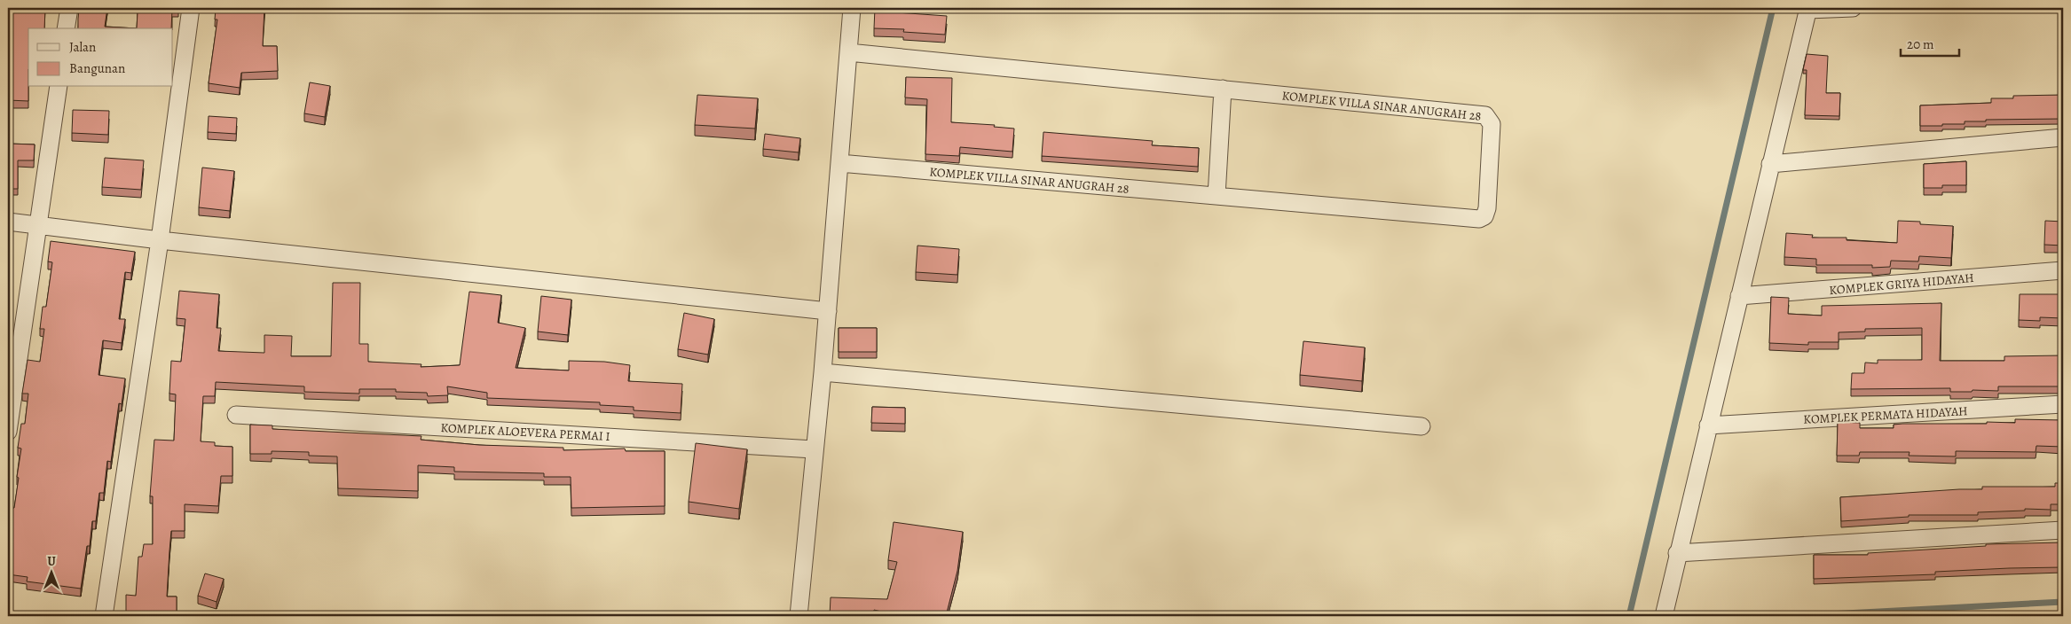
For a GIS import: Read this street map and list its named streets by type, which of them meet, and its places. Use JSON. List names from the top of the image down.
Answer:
{
  "streets": {
    "street": [
      "KOMPLEK VILLA SINAR ANUGRAH 28",
      "KOMPLEK GRIYA HIDAYAH",
      "KOMPLEK PERMATA HIDAYAH",
      "KOMPLEK ALOEVERA PERMAI I"
    ]
  },
  "legend": ["Jalan", "Bangunan"],
  "scale_bar": "20 m",
  "north": "top"
}
